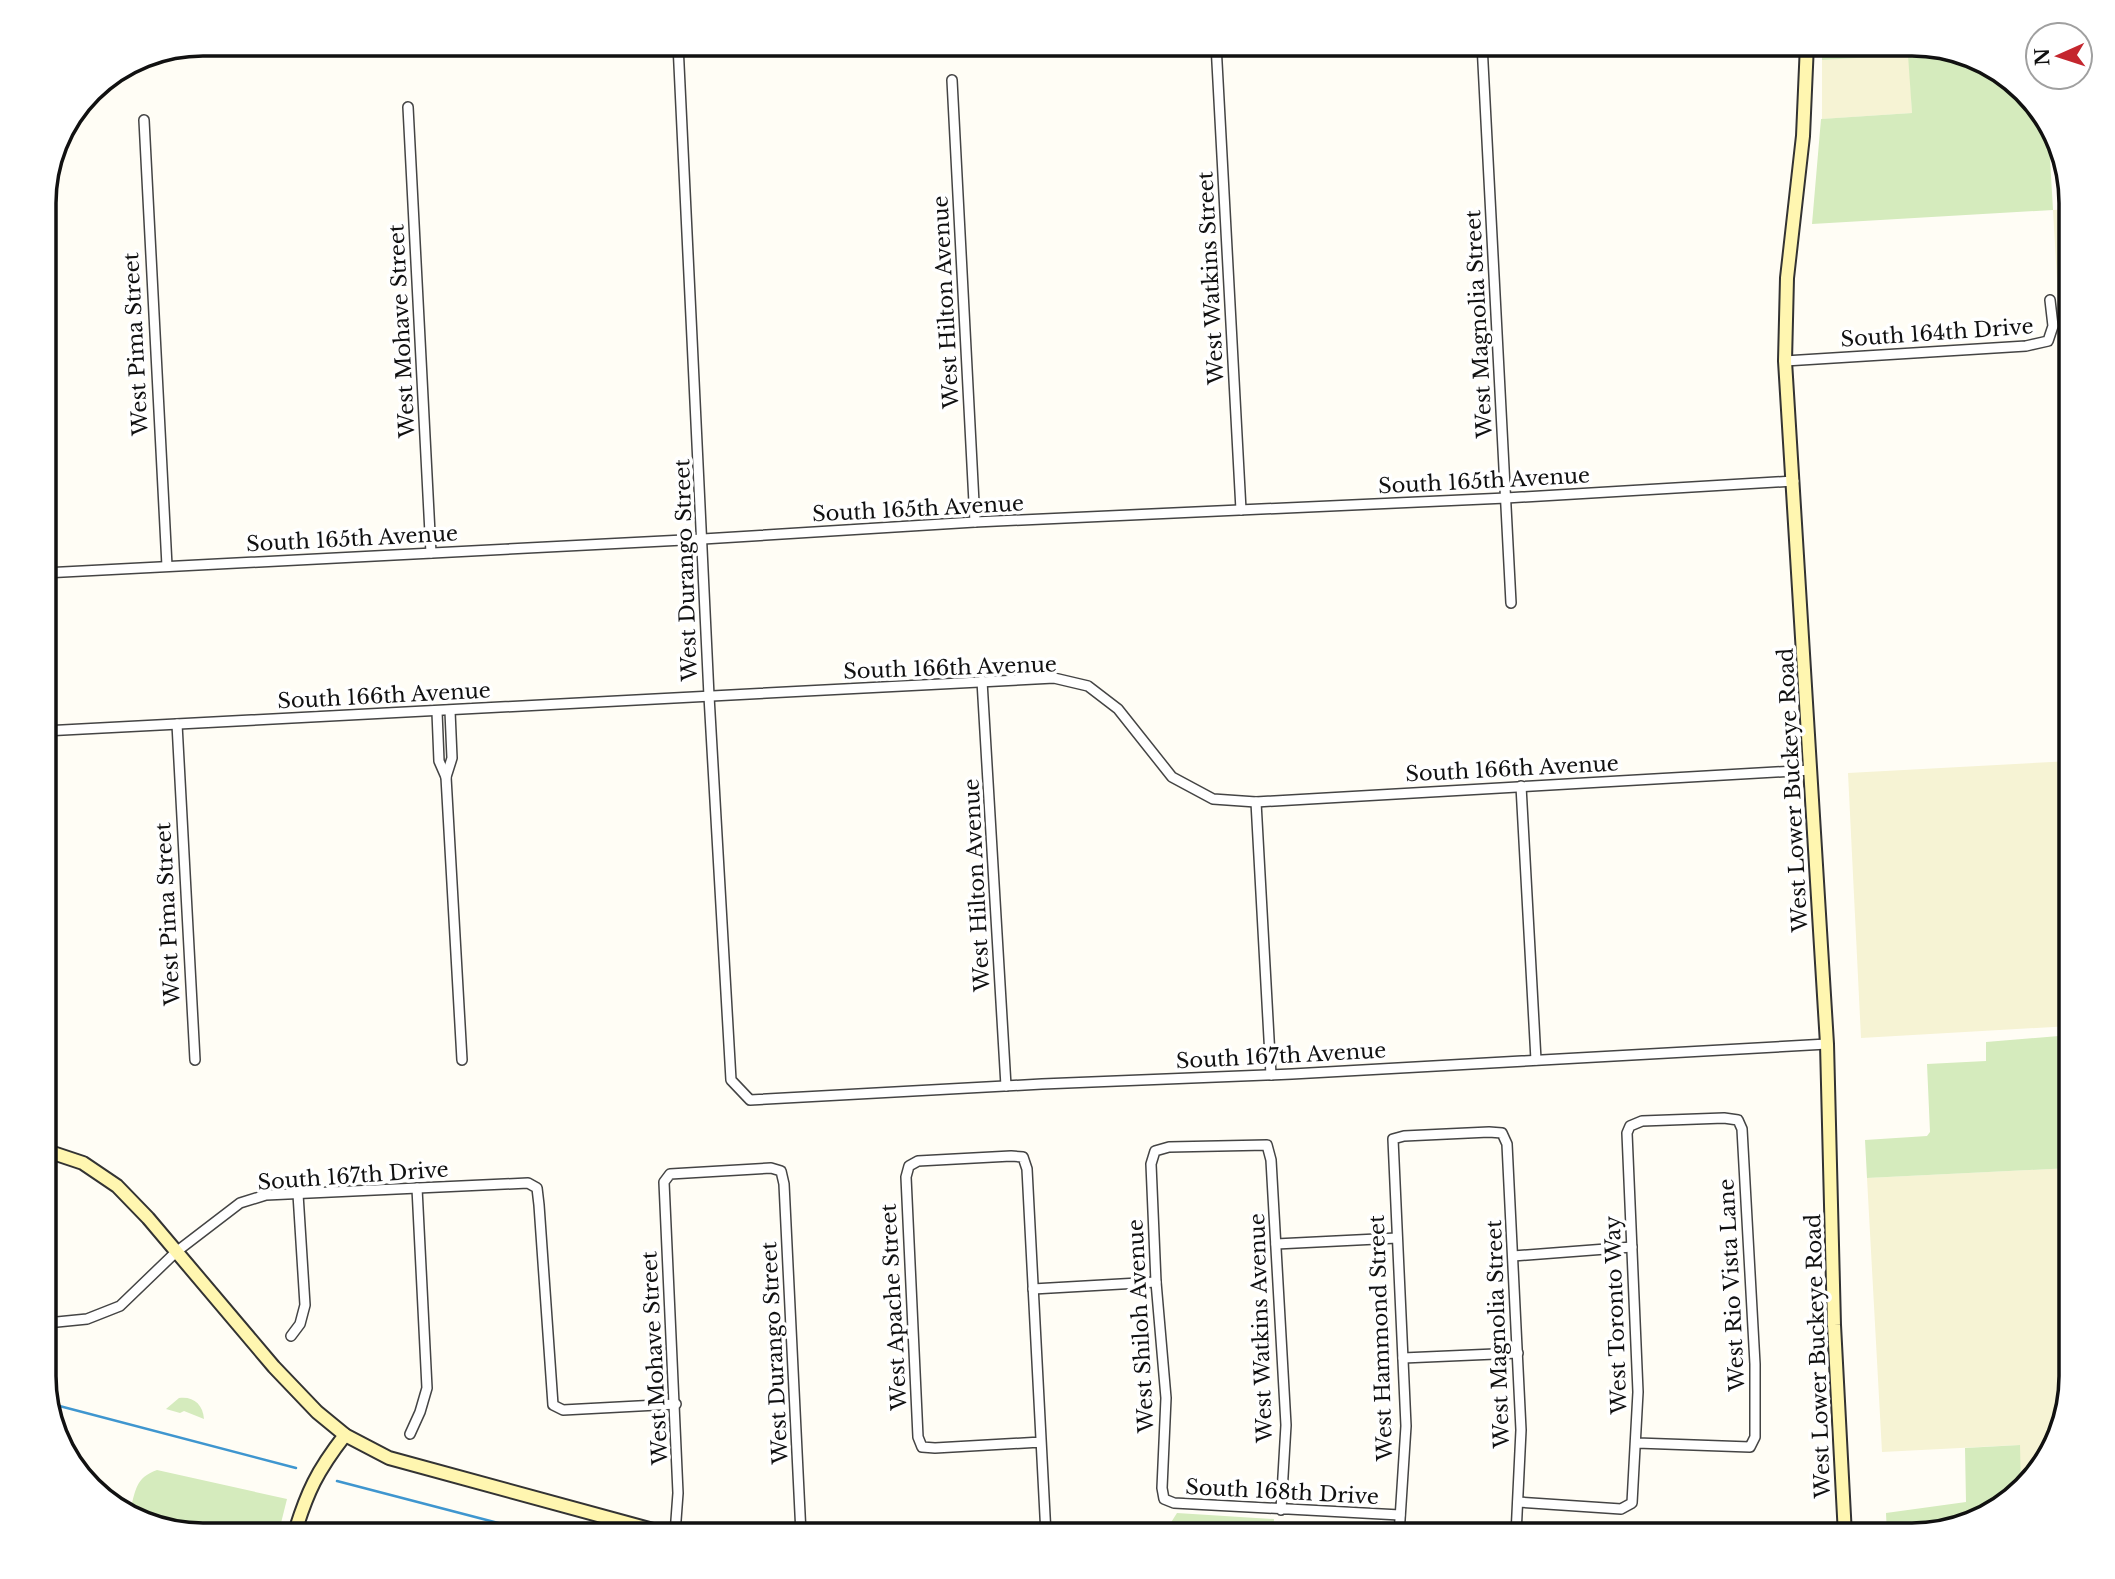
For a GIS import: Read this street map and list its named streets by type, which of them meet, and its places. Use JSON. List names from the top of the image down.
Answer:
{
  "streets": {
    "main road": ["West Lower Buckeye Road"],
    "street": [
      "West Watkins Street",
      "West Hilton Avenue",
      "West Magnolia Street",
      "West Mohave Street",
      "South 164th Drive",
      "West Pima Street",
      "South 165th Avenue",
      "West Durango Street",
      "South 166th Avenue",
      "South 167th Avenue",
      "South 167th Drive",
      "West Rio Vista Lane",
      "West Apache Street",
      "West Toronto Way",
      "West Shiloh Avenue",
      "West Watkins Avenue",
      "West Hammond Street",
      "South 168th Drive"
    ]
  },
  "crossings": [
    ["West Watkins Street", "South 165th Avenue"],
    ["West Hilton Avenue", "South 165th Avenue"],
    ["West Hilton Avenue", "South 166th Avenue"],
    ["West Hilton Avenue", "South 167th Avenue"],
    ["West Magnolia Street", "South 165th Avenue"],
    ["West Magnolia Street", "West Toronto Way"],
    ["West Magnolia Street", "West Hammond Street"],
    ["West Mohave Street", "South 165th Avenue"],
    ["West Mohave Street", "West Durango Street"],
    ["West Mohave Street", "South 167th Drive"],
    ["South 164th Drive", "West Lower Buckeye Road"],
    ["West Pima Street", "South 165th Avenue"],
    ["West Pima Street", "South 166th Avenue"],
    ["South 165th Avenue", "West Durango Street"],
    ["South 165th Avenue", "West Lower Buckeye Road"],
    ["West Durango Street", "South 166th Avenue"],
    ["West Durango Street", "South 167th Avenue"],
    ["South 166th Avenue", "West Lower Buckeye Road"],
    ["West Lower Buckeye Road", "South 167th Avenue"],
    ["West Rio Vista Lane", "West Toronto Way"],
    ["West Shiloh Avenue", "West Watkins Avenue"],
    ["West Shiloh Avenue", "South 168th Drive"],
    ["West Watkins Avenue", "South 168th Drive"],
    ["West Hammond Street", "South 168th Drive"]
  ],
  "north": "left"
}
